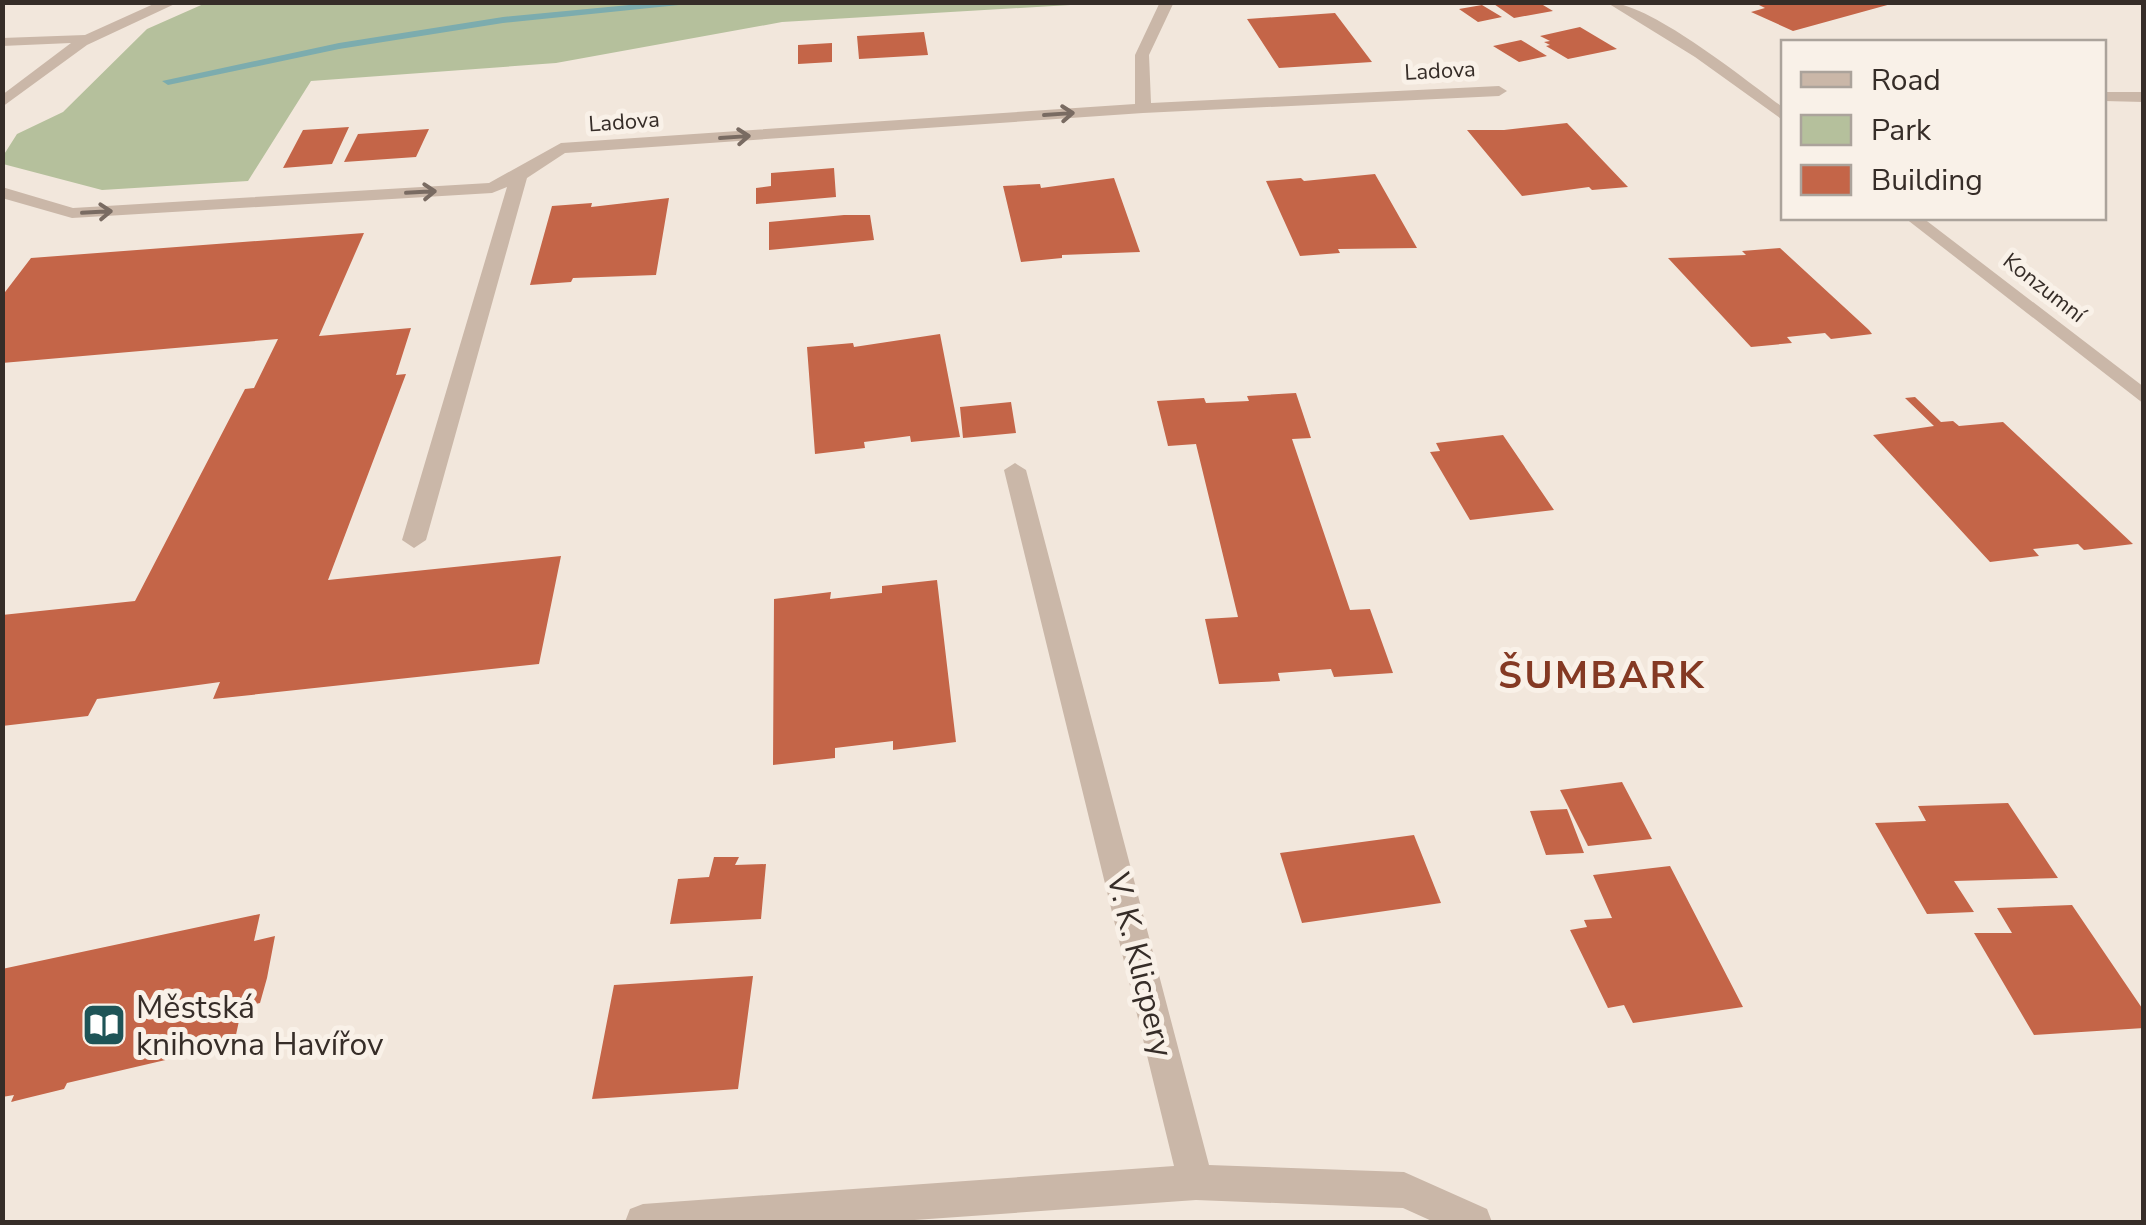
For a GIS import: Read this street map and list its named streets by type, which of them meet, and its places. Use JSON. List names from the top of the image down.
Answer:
{
  "streets": {
    "street": ["Ladova", "Konzumní", "V. K. Klicpery"]
  },
  "one_way": ["Ladova"],
  "districts": ["ŠUMBARK"],
  "places": {
    "library": ["Městská knihovna Havířov"]
  },
  "legend": ["Road", "Park", "Building"]
}
